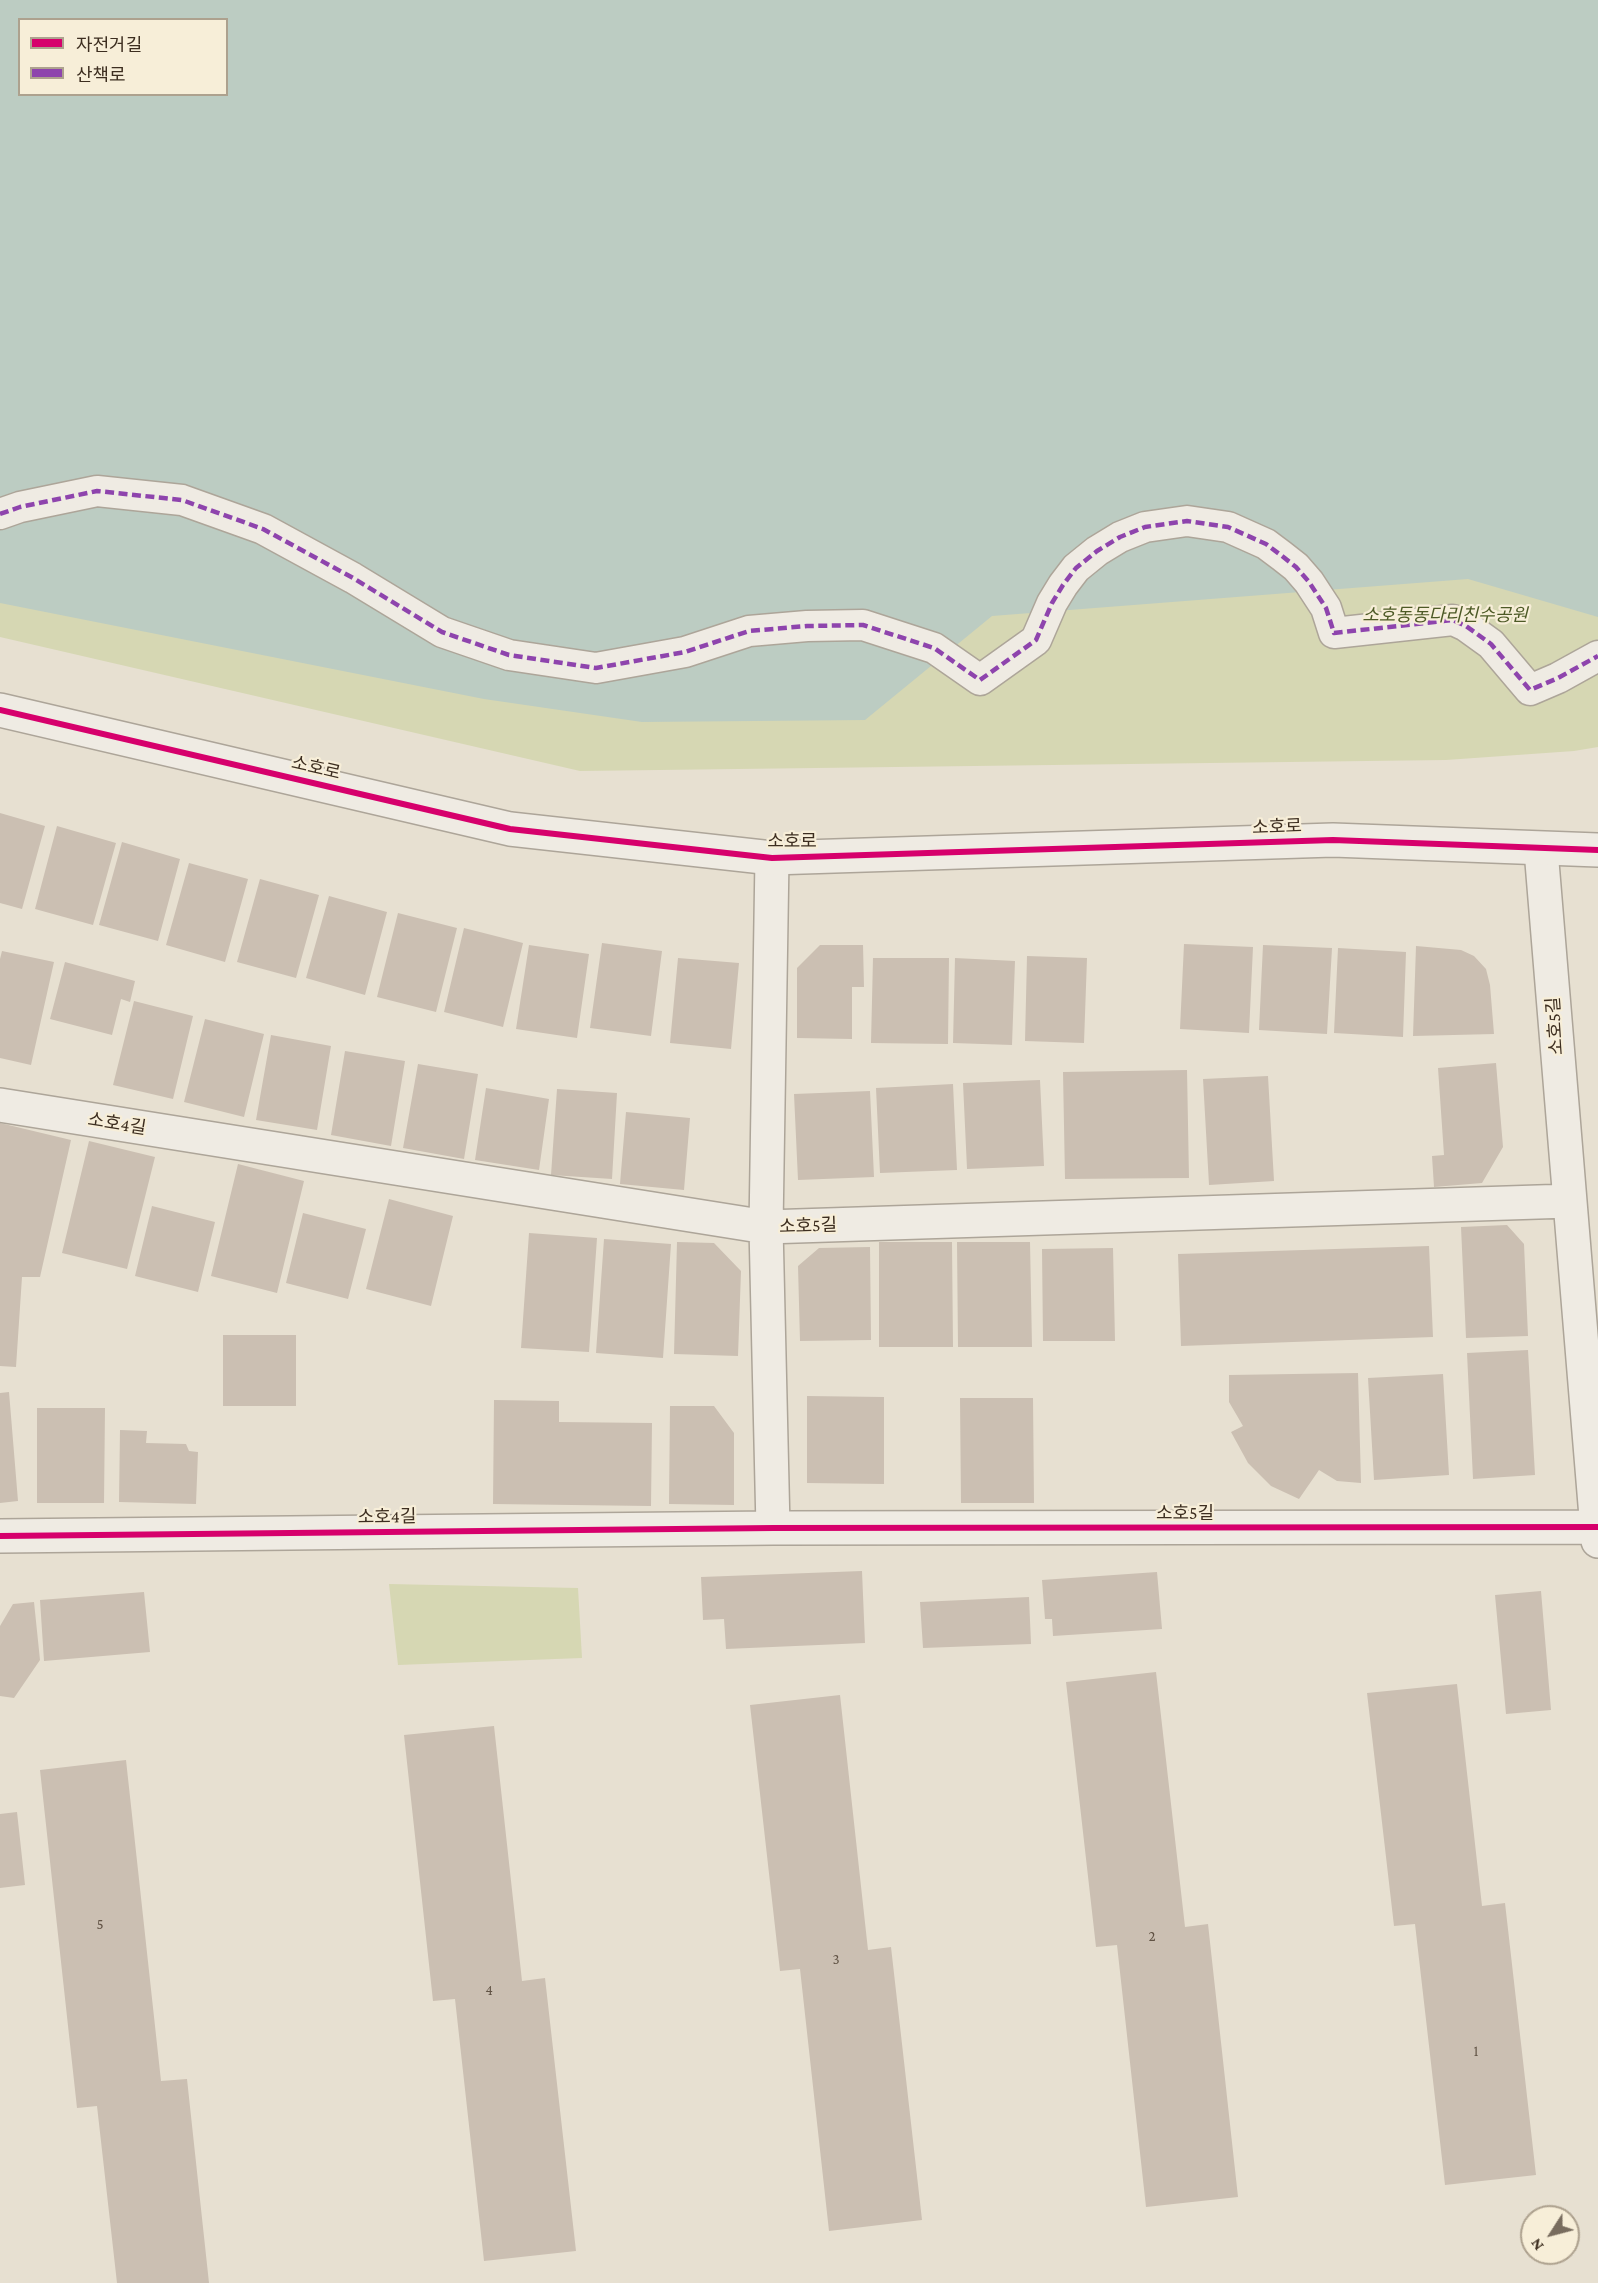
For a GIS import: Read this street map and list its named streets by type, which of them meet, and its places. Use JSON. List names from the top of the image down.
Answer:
{
  "streets": {
    "street": ["소호로", "소호5길", "소호4길"]
  },
  "crossings": [
    ["소호로", "소호5길"],
    ["소호5길", "소호4길"]
  ],
  "parks": ["소호동동다리친수공원"],
  "house_numbers": [
    "5",
    "2",
    "3",
    "4",
    "1"
  ],
  "legend": ["자전거길", "산책로"],
  "north": "bottom left"
}
